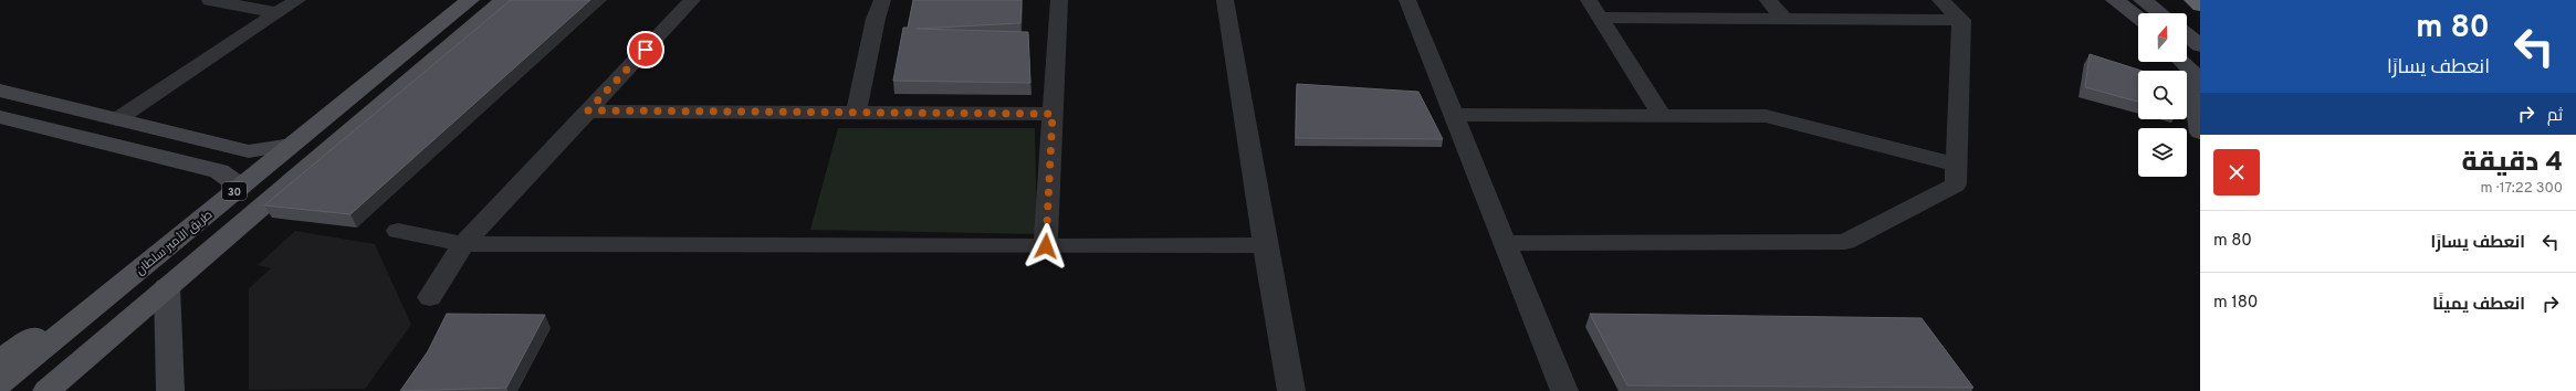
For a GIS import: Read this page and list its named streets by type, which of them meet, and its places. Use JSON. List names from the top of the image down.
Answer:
{
  "streets": {
    "main road": ["30", "طريق الأمير سلطان"]
  },
  "north": "top",
  "page": {
    "turn": ["80 m", "انعطف يسارًا"],
    "then": "ثم",
    "heading": ["4 دقيقة", "300 m · 17:22"],
    "list": [
      {
        "name": "انعطف يسارًا",
        "value": "80 m"
      },
      {
        "name": "انعطف يمينًا",
        "value": "180 m"
      }
    ]
  }
}
